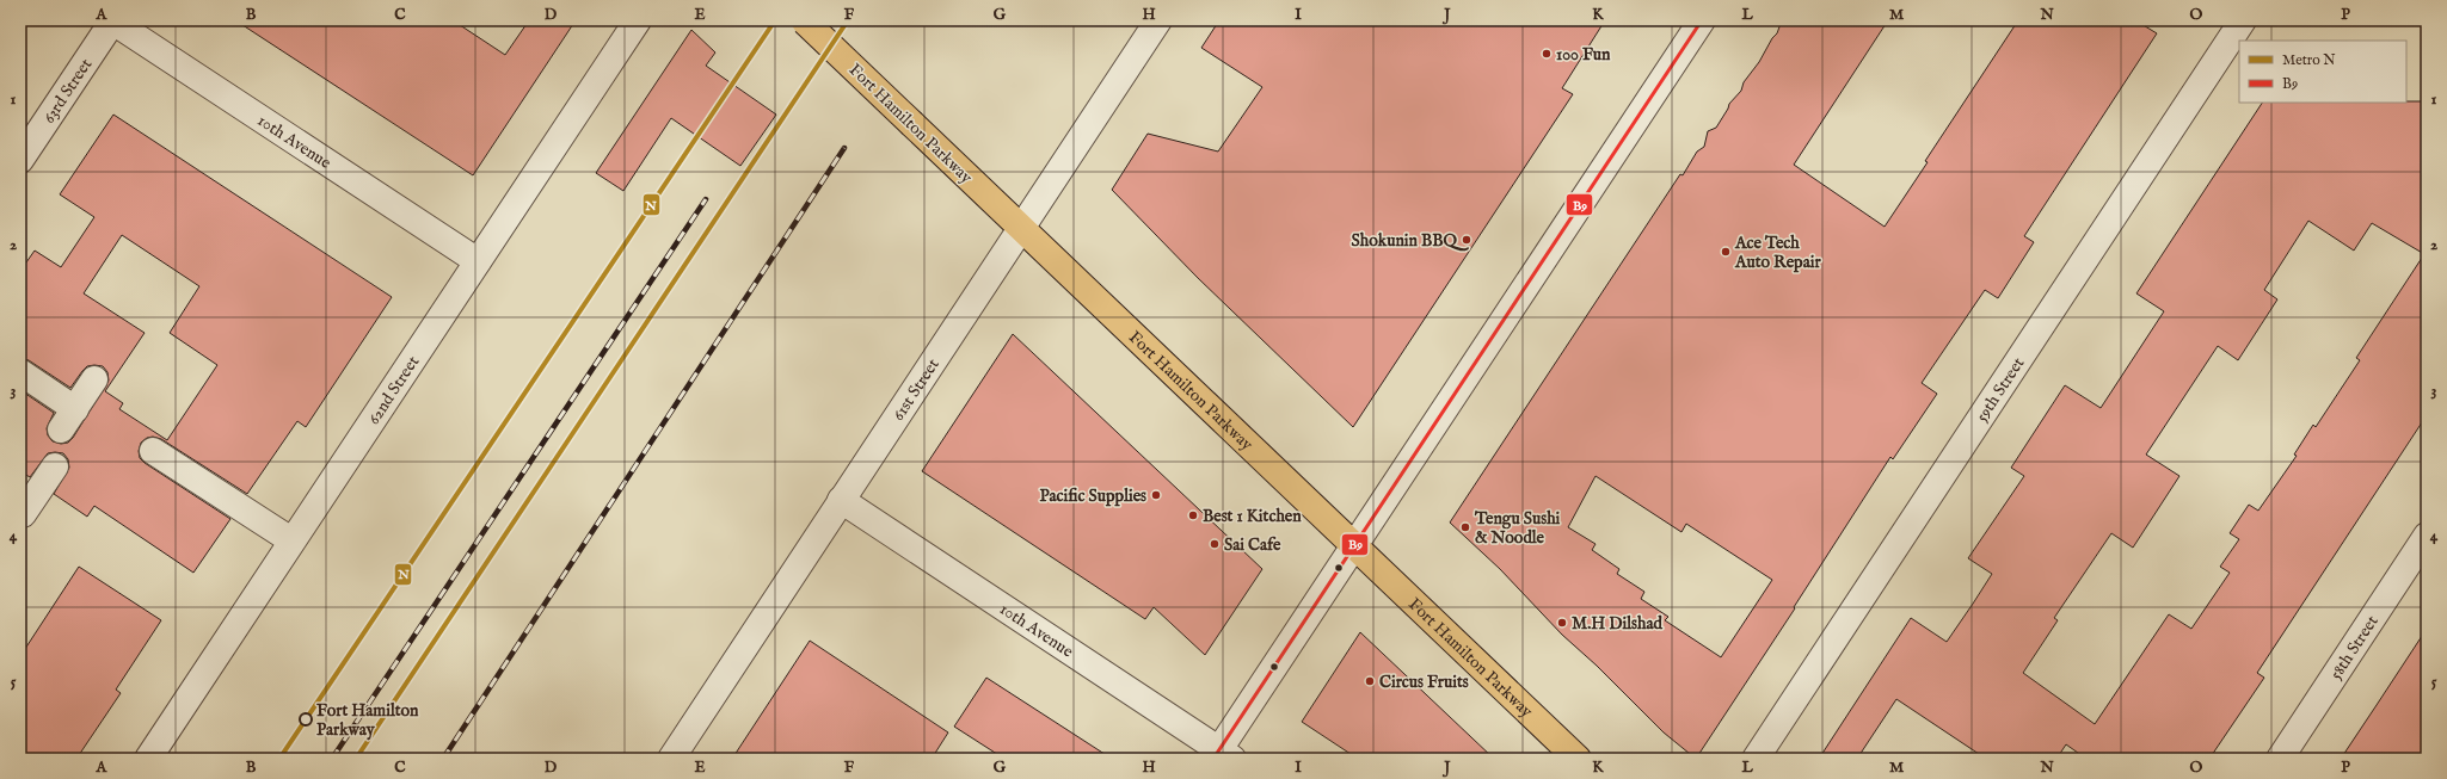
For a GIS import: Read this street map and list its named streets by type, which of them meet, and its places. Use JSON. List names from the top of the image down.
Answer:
{
  "streets": {
    "main road": ["Fort Hamilton Parkway"],
    "street": [
      "63rd Street",
      "10th Avenue",
      "62nd Street",
      "61st Street",
      "59th Street",
      "58th Street"
    ]
  },
  "crossings": [
    ["63rd Street", "10th Avenue"],
    ["Fort Hamilton Parkway", "61st Street"],
    ["10th Avenue", "62nd Street"],
    ["10th Avenue", "61st Street"]
  ],
  "places": [
    "100 Fun",
    "Shokunin BBQ",
    "Ace Tech Auto Repair",
    "Pacific Supplies",
    "Best 1 Kitchen",
    "Tengu Sushi & Noodle",
    "Sai Cafe",
    "M.H Dilshad",
    "Circus Fruits",
    "Fort Hamilton Parkway"
  ],
  "lines": ["metro line N", "transit line B9"],
  "legend": ["Metro N", "B9"],
  "grid": {
    "columns": [
      "A",
      "B",
      "C",
      "D",
      "E",
      "F",
      "G",
      "H",
      "I",
      "J",
      "K",
      "L",
      "M",
      "N",
      "O",
      "P"
    ],
    "rows": [
      "1",
      "2",
      "3",
      "4",
      "5"
    ]
  }
}
